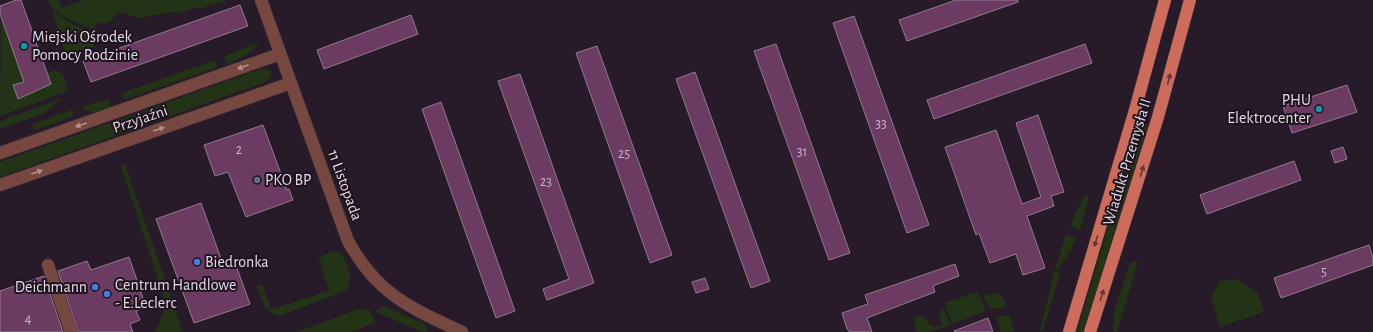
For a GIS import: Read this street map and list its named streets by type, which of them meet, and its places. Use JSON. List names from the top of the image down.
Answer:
{
  "streets": {
    "main road": ["Wiadukt Przemysła II"],
    "street": ["Przyjaźni", "11 Listopada"]
  },
  "crossings": [
    ["Przyjaźni", "11 Listopada"]
  ],
  "places": [
    "Miejski Ośrodek Pomocy Rodzinie",
    "PHU Elektrocenter",
    "PKO BP",
    "Biedronka",
    "Deichmann",
    "Centrum Handlowe - E.Leclerc"
  ],
  "house_numbers": [
    "33",
    "2",
    "31",
    "25",
    "23",
    "5",
    "4"
  ]
}
